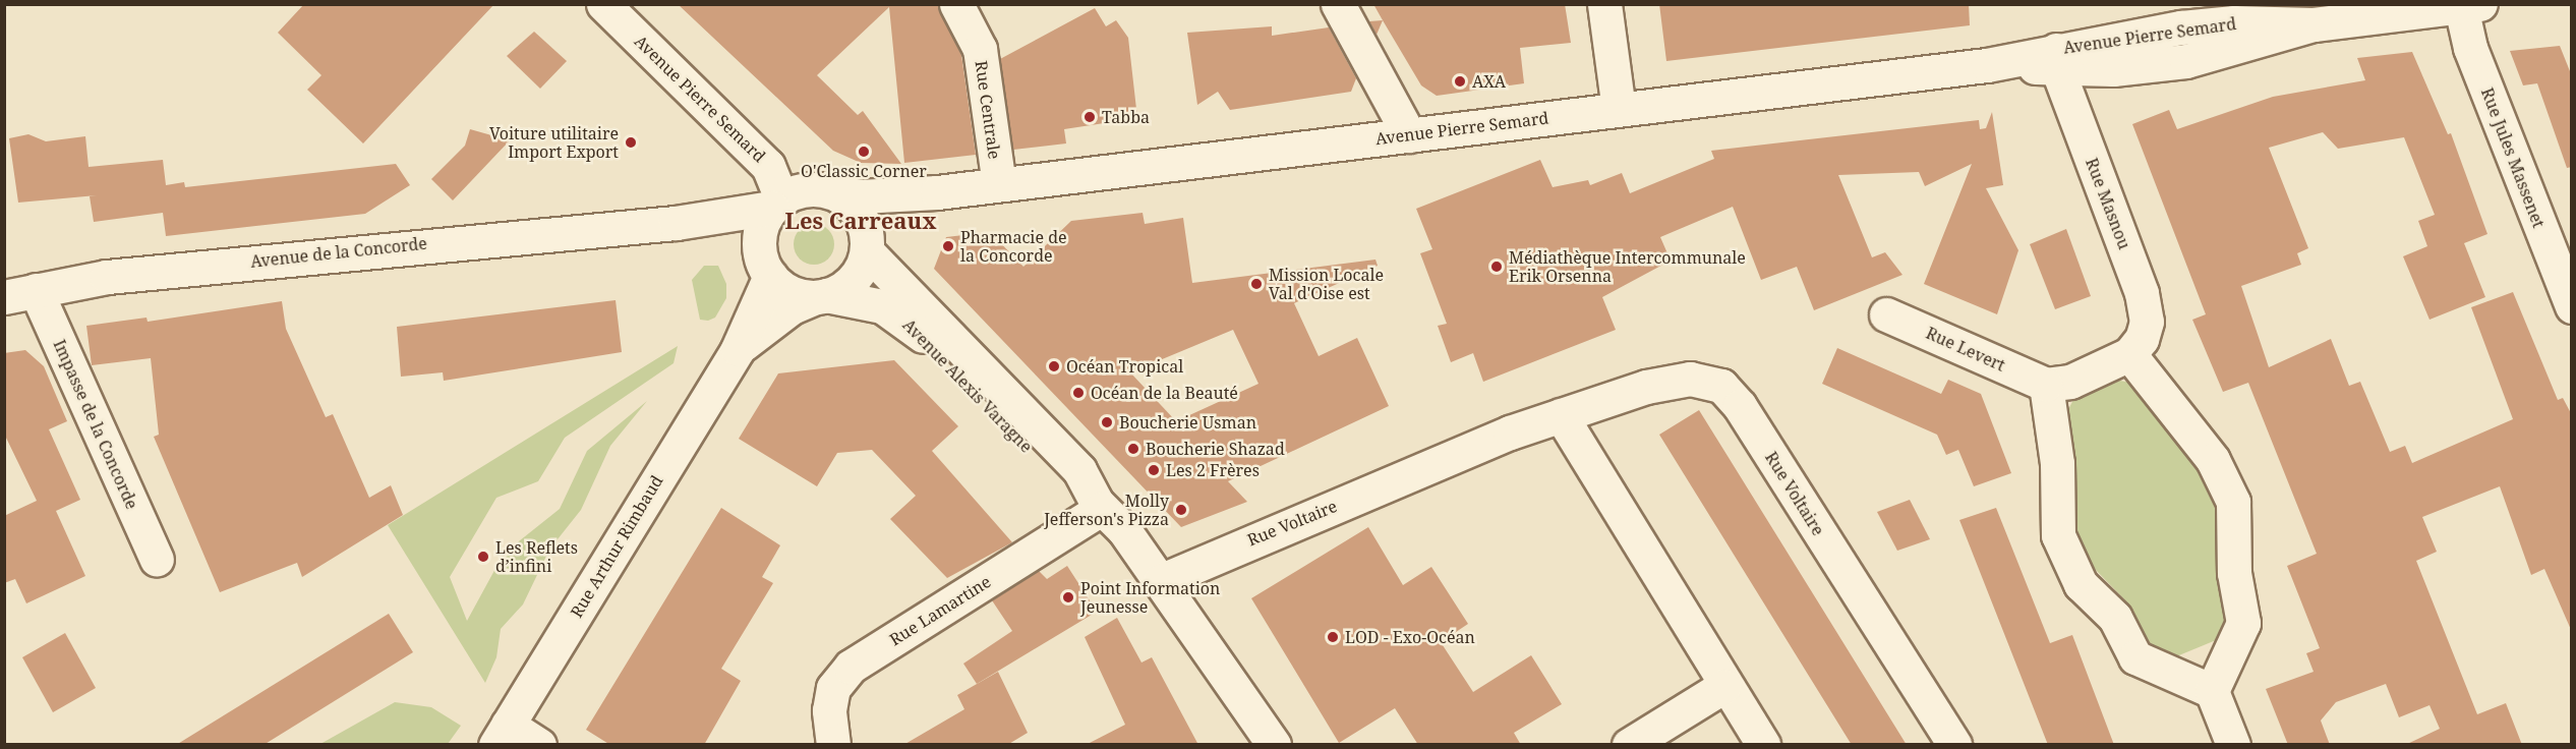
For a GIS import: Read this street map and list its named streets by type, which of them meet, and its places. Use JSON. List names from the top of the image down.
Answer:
{
  "streets": {
    "street": [
      "Avenue Pierre Semard",
      "Rue Centrale",
      "Rue Jules Massenet",
      "Rue Masnou",
      "Avenue de la Concorde",
      "Rue Levert",
      "Avenue Alexis Varagne",
      "Impasse de la Concorde",
      "Rue Voltaire",
      "Rue Arthur Rimbaud",
      "Rue Lamartine"
    ]
  },
  "crossings": [
    ["Avenue Pierre Semard", "Rue Centrale"],
    ["Avenue Pierre Semard", "Rue Jules Massenet"],
    ["Avenue Pierre Semard", "Rue Masnou"],
    ["Avenue Pierre Semard", "Avenue de la Concorde"],
    ["Avenue Pierre Semard", "Avenue Alexis Varagne"],
    ["Avenue de la Concorde", "Avenue Alexis Varagne"],
    ["Avenue de la Concorde", "Impasse de la Concorde"],
    ["Avenue Alexis Varagne", "Rue Voltaire"],
    ["Avenue Alexis Varagne", "Rue Lamartine"]
  ],
  "districts": ["Les Carreaux"],
  "places": [
    "AXA",
    "Tabba",
    "Voiture utilitaire Import Export",
    "O'Classic Corner",
    "Pharmacie de la Concorde",
    "Médiathèque Intercommunale Erik Orsenna",
    "Mission Locale Val d'Oise est",
    "Océan Tropical",
    "Océan de la Beauté",
    "Boucherie Usman",
    "Boucherie Shazad",
    "Les 2 Frères",
    "Molly Jefferson's Pizza",
    "Les Reflets d’infini",
    "Point Information Jeunesse",
    "LOD - Exo-Océan"
  ]
}
